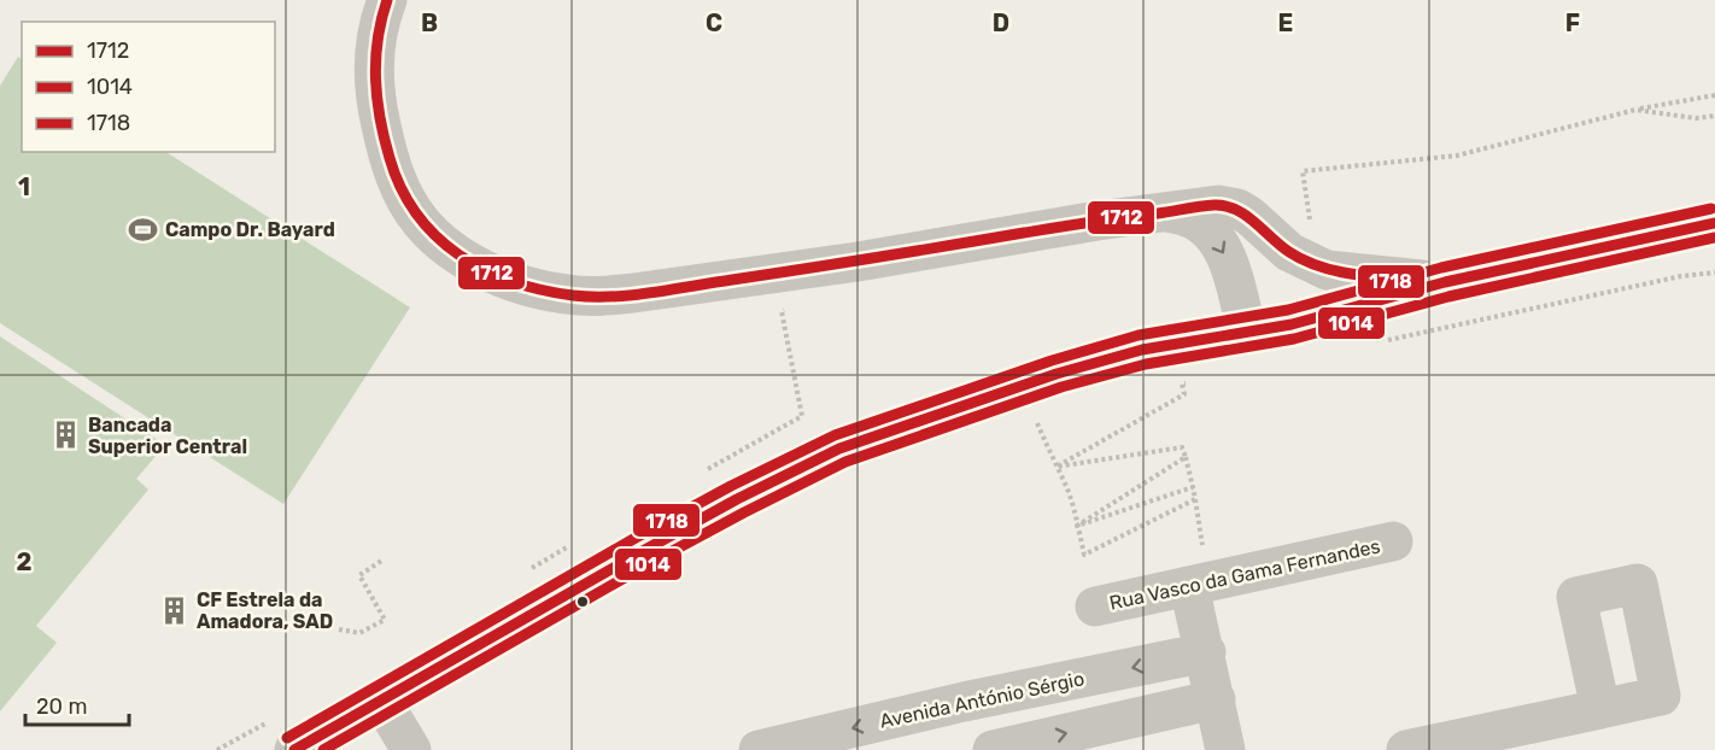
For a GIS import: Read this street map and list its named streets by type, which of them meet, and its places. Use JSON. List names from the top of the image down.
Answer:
{
  "streets": {
    "street": ["Rua Vasco da Gama Fernandes", "Avenida António Sérgio"]
  },
  "places": {
    "sports": ["Campo Dr. Bayard"],
    "building": ["Bancada Superior Central", "CF Estrela da Amadora, SAD"]
  },
  "lines": ["transit line 1712", "transit line 1718", "transit line 1014"],
  "legend": ["1712", "1014", "1718"],
  "scale_bar": "20 m",
  "grid": {
    "columns": [
      "B",
      "C",
      "D",
      "E",
      "F"
    ],
    "rows": ["1", "2"]
  }
}
